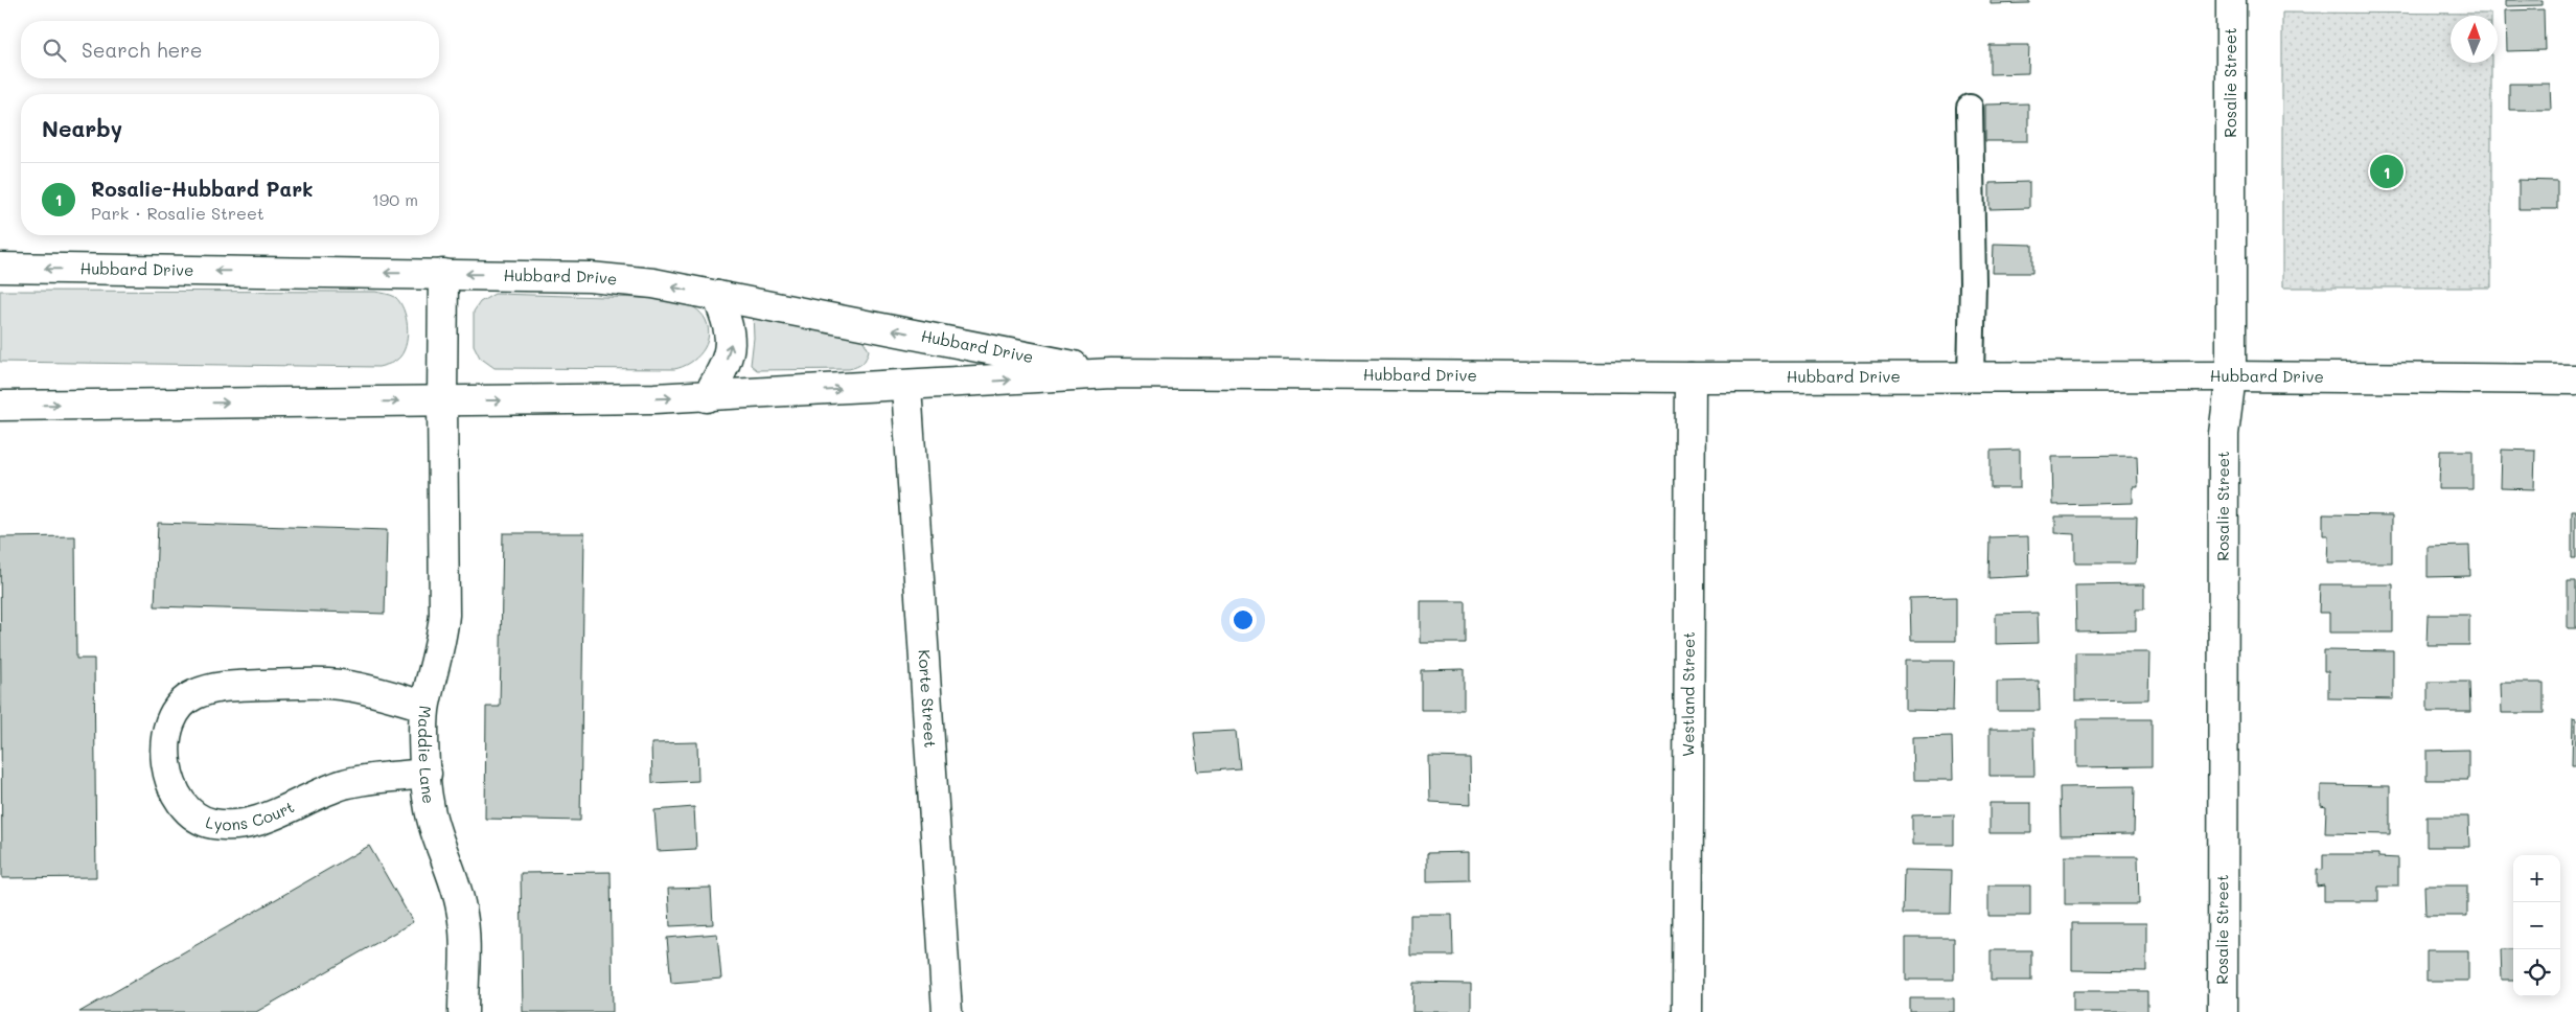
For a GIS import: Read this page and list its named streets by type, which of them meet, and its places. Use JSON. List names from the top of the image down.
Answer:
{
  "streets": {
    "street": [
      "Rosalie Street",
      "Hubbard Drive",
      "Westland Street",
      "Korte Street",
      "Maddie Lane",
      "Lyons Court"
    ]
  },
  "crossings": [
    ["Rosalie Street", "Hubbard Drive"],
    ["Hubbard Drive", "Westland Street"],
    ["Hubbard Drive", "Korte Street"],
    ["Hubbard Drive", "Maddie Lane"],
    ["Maddie Lane", "Lyons Court"]
  ],
  "north": "top",
  "page": {
    "search": "Search here",
    "heading": "Nearby",
    "pins": "1",
    "list": [
      {
        "mark": "1",
        "name": "Rosalie-Hubbard Park",
        "note": "Park · Rosalie Street",
        "value": "190 m"
      }
    ],
    "map_buttons": ["+", "−"]
  }
}
